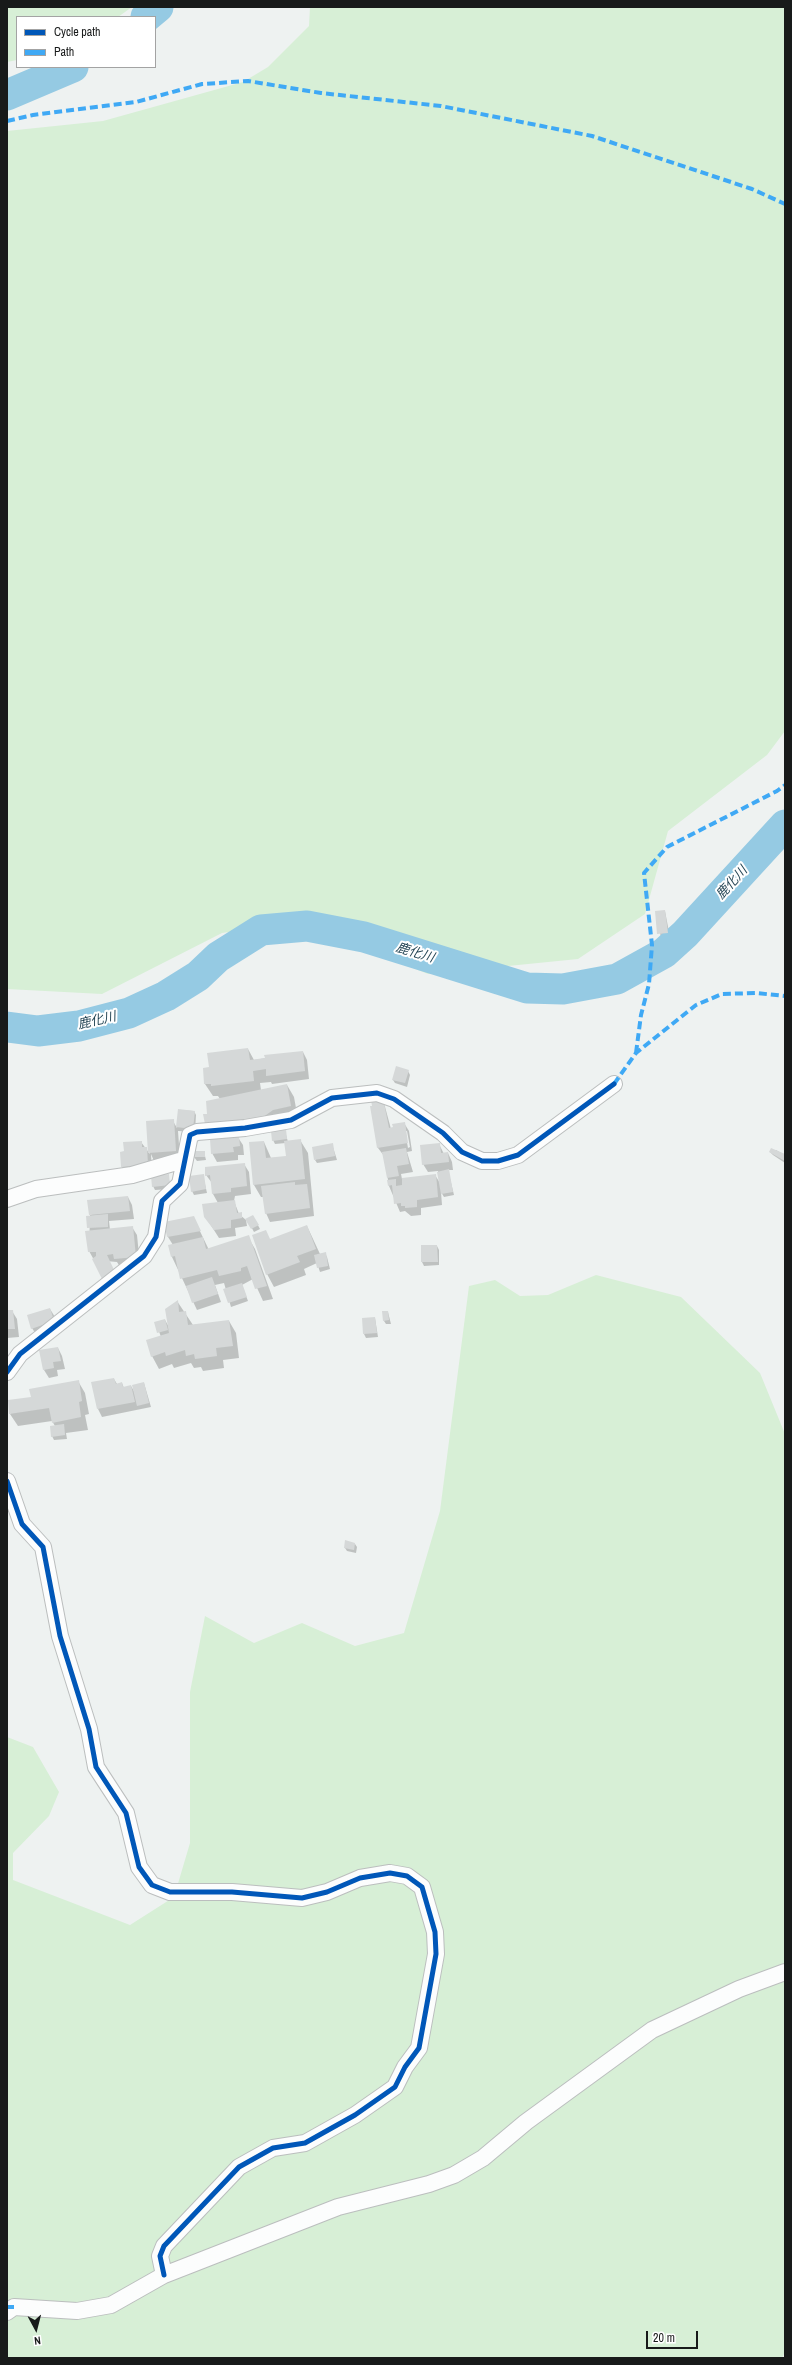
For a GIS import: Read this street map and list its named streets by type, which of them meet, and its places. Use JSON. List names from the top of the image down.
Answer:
{
  "water": ["鹿化川"],
  "legend": ["Cycle path", "Path"],
  "scale_bar": "20 m",
  "north": "bottom"
}
